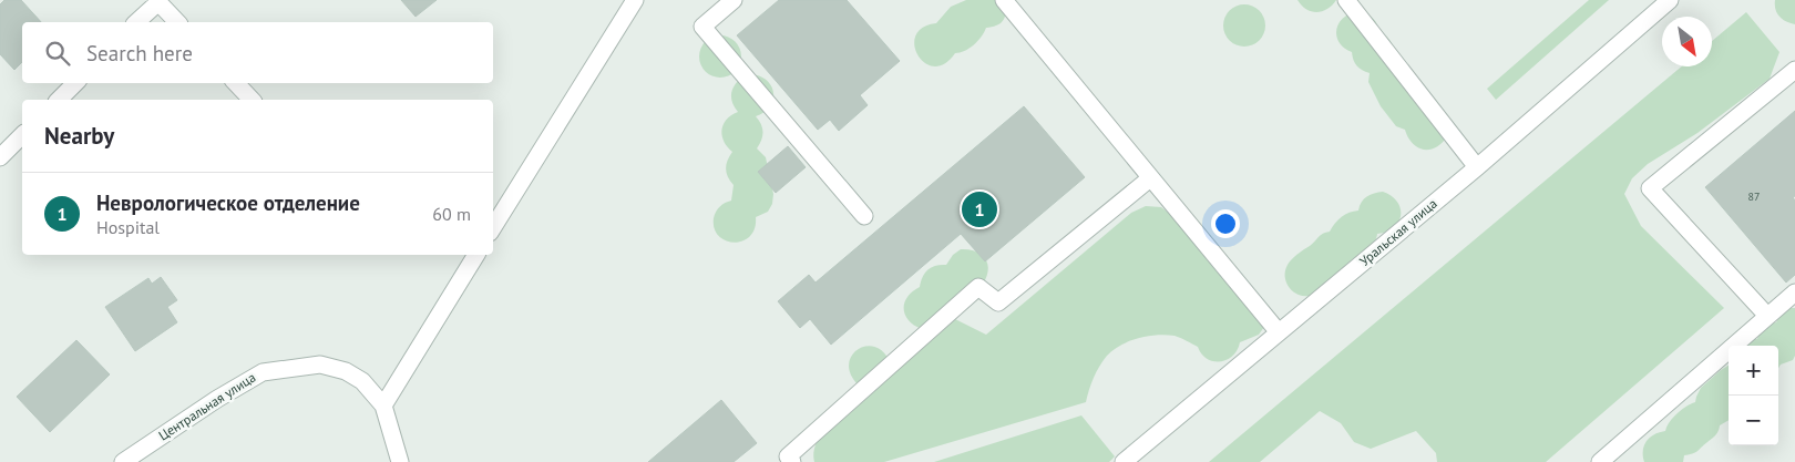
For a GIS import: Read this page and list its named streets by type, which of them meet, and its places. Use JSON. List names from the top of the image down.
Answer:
{
  "streets": {
    "street": ["Уральская улица", "Центральная улица"]
  },
  "house_numbers": ["87"],
  "north": "bottom right",
  "page": {
    "search": "Search here",
    "heading": "Nearby",
    "list": [
      {
        "mark": "1",
        "name": "Неврологическое отделение",
        "note": "Hospital",
        "value": "60 m"
      }
    ],
    "pins": "1",
    "map_buttons": ["+", "−"]
  }
}
